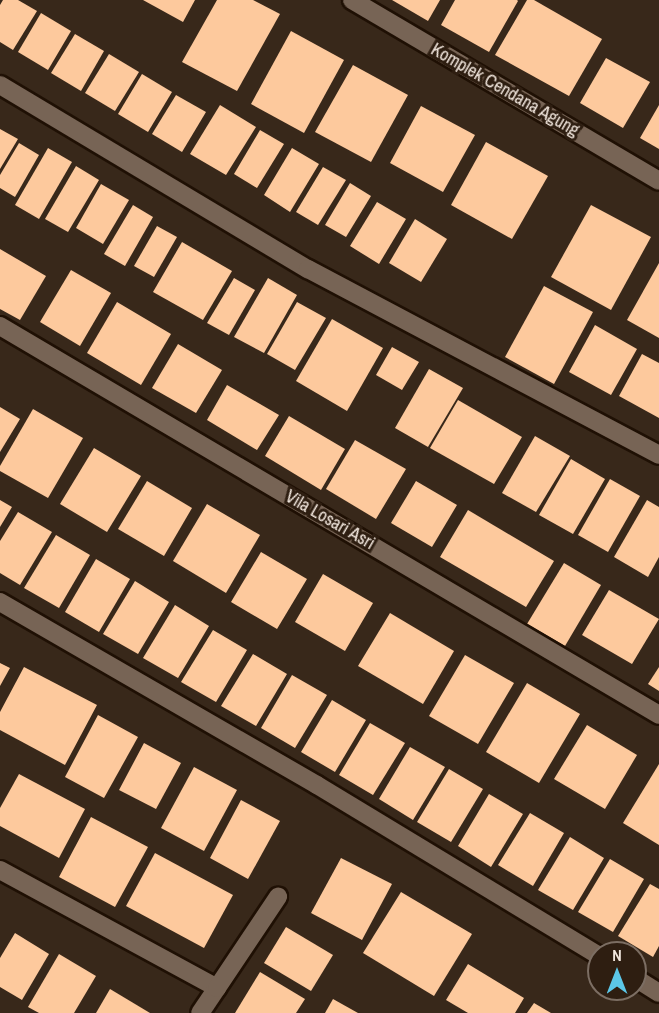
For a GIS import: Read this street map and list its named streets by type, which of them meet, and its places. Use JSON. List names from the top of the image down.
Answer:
{
  "streets": {
    "street": ["Komplek Cendana Agung", "Vila Losari Asri"]
  },
  "north": "top"
}
